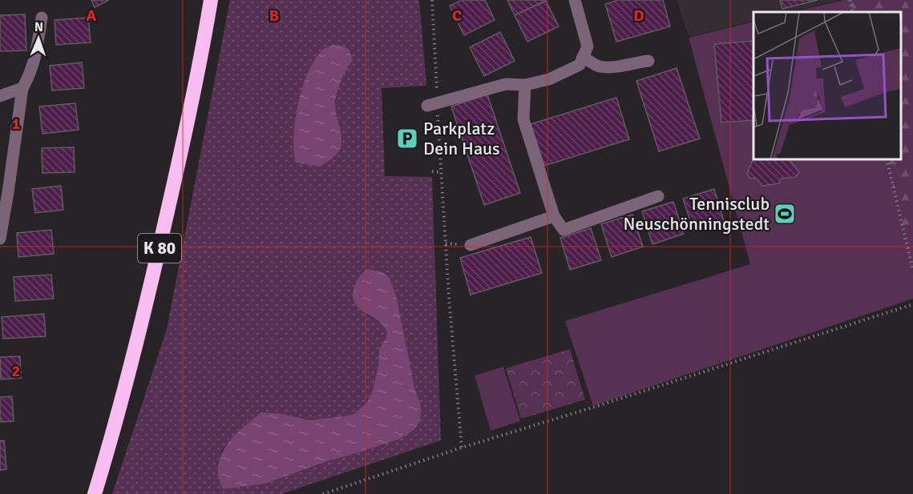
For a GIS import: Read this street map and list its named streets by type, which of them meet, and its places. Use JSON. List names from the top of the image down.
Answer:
{
  "streets": {
    "highway": ["K 80"]
  },
  "places": {
    "parking": ["Parkplatz Dein Haus"],
    "sports": ["Tennisclub Neuschönningstedt"]
  },
  "north": "top",
  "grid": {
    "columns": [
      "A",
      "B",
      "C",
      "D"
    ],
    "rows": ["1", "2"]
  }
}
